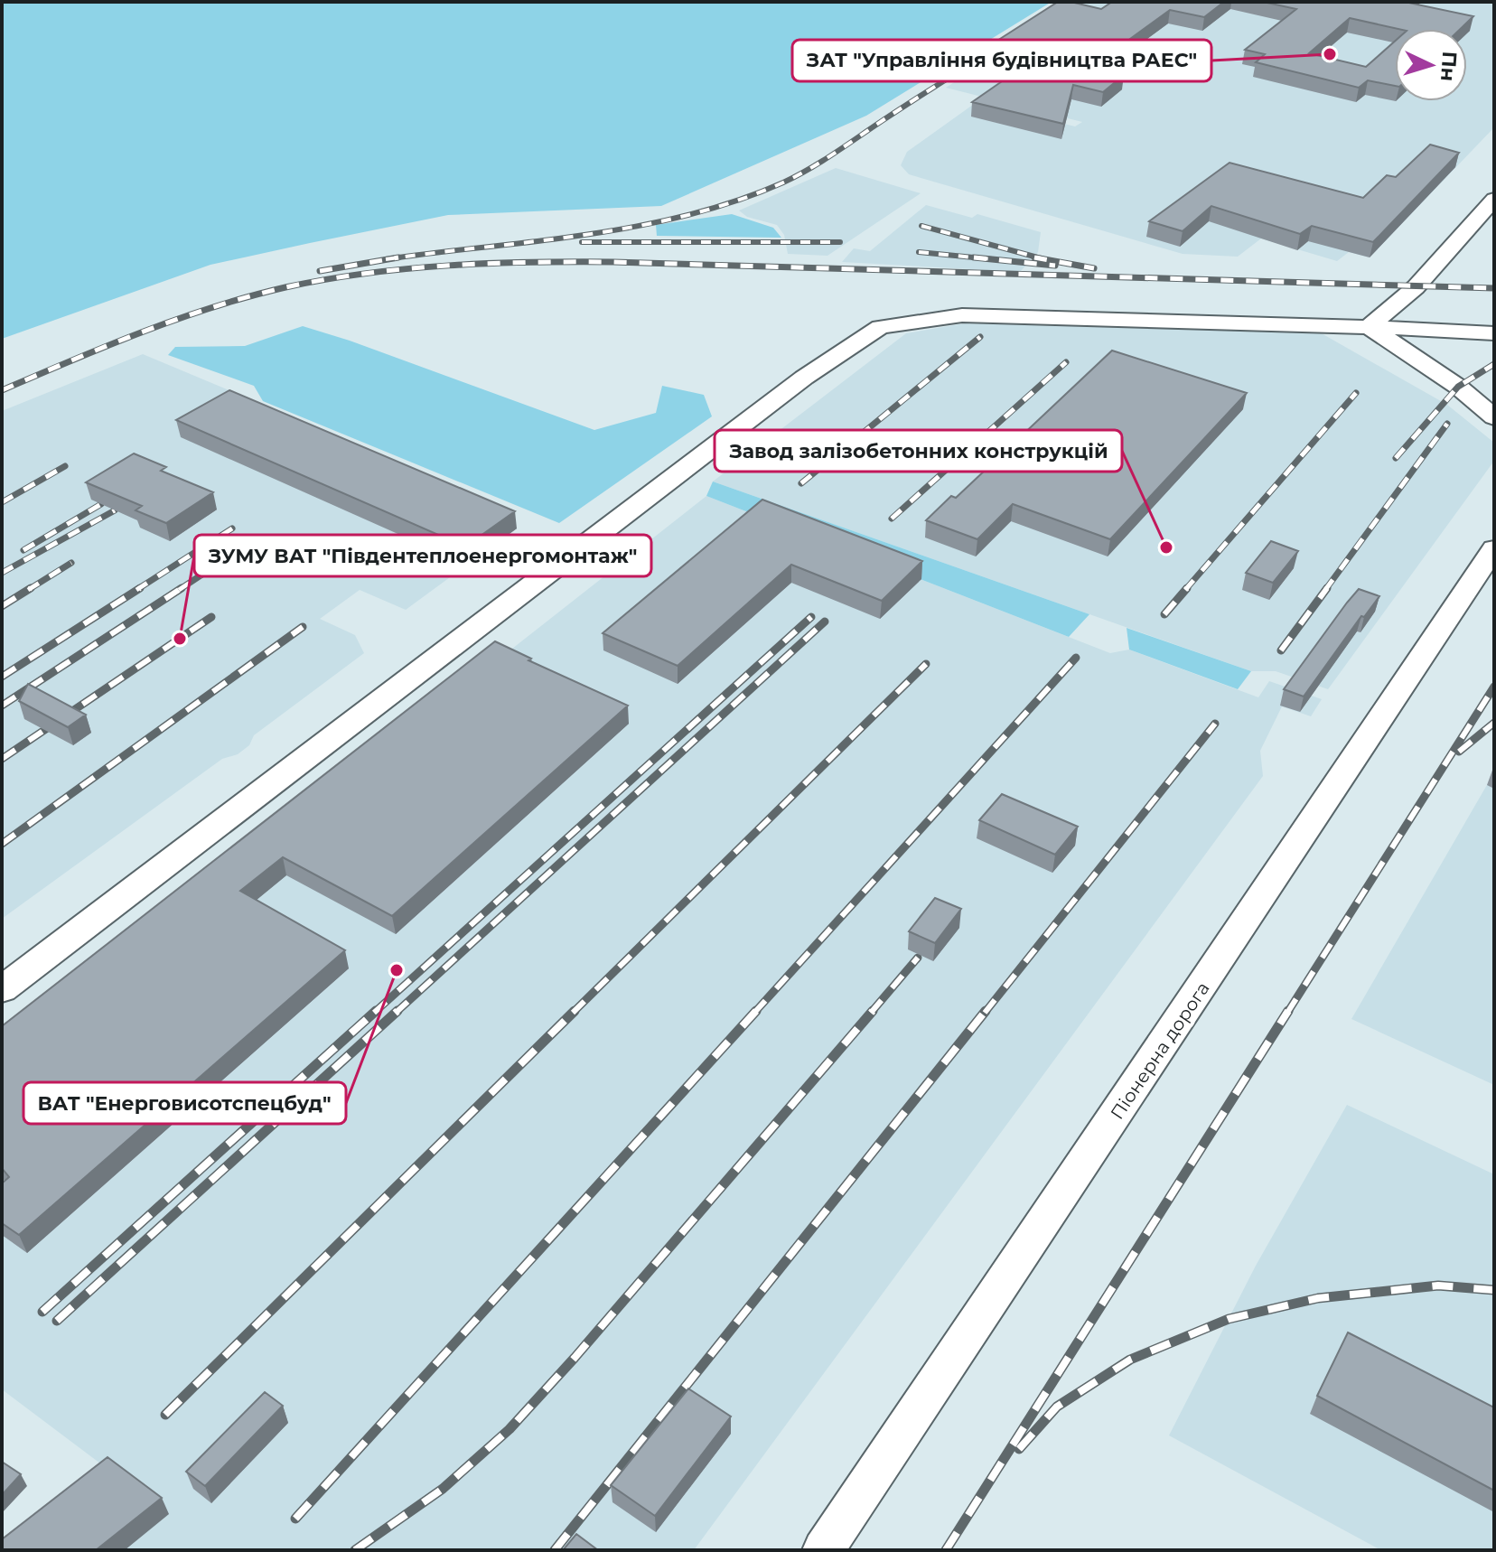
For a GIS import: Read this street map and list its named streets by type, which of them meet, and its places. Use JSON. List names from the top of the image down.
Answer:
{
  "streets": {
    "street": ["Піонерна дорога"]
  },
  "places": [
    "ЗАТ \"Управління будівництва РАЕС\"",
    "Завод залізобетонних конструкцій",
    "ЗУМУ ВАТ \"Південтеплоенергомонтаж\"",
    "ВАТ \"Енерговисотспецбуд\""
  ],
  "north": "right"
}
